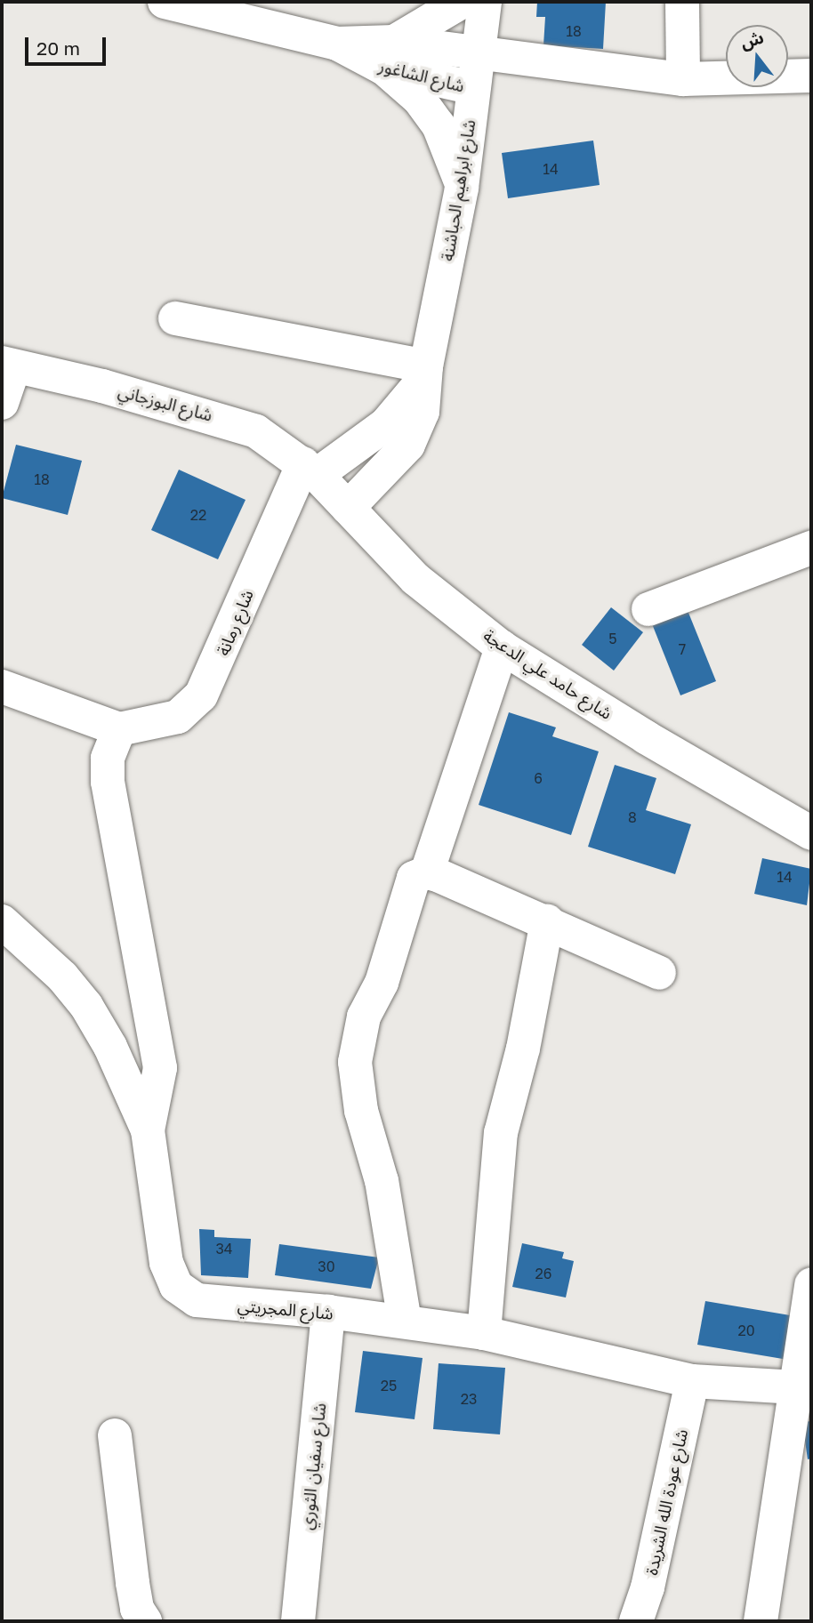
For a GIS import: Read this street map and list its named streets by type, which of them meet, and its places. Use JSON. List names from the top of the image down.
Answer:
{
  "streets": {
    "street": [
      "شارع الشاغور",
      "شارع ابراهيم الحباشنة",
      "شارع البوزجاني",
      "شارع رمانة",
      "شارع حامد علي الدعجة",
      "شارع المجريتي",
      "شارع سفيان الثوري",
      "شارع عودة الله الشريدة"
    ]
  },
  "crossings": [
    ["شارع الشاغور", "شارع ابراهيم الحباشنة"],
    ["شارع ابراهيم الحباشنة", "شارع البوزجاني"],
    ["شارع ابراهيم الحباشنة", "شارع رمانة"],
    ["شارع ابراهيم الحباشنة", "شارع حامد علي الدعجة"],
    ["شارع البوزجاني", "شارع رمانة"],
    ["شارع البوزجاني", "شارع حامد علي الدعجة"],
    ["شارع رمانة", "شارع حامد علي الدعجة"],
    ["شارع المجريتي", "شارع سفيان الثوري"],
    ["شارع المجريتي", "شارع عودة الله الشريدة"]
  ],
  "house_numbers": [
    "18",
    "14",
    "18",
    "22",
    "5",
    "7",
    "6",
    "8",
    "14",
    "34",
    "30",
    "26",
    "20",
    "25",
    "23"
  ],
  "scale_bar": "20 m",
  "north": "top"
}
